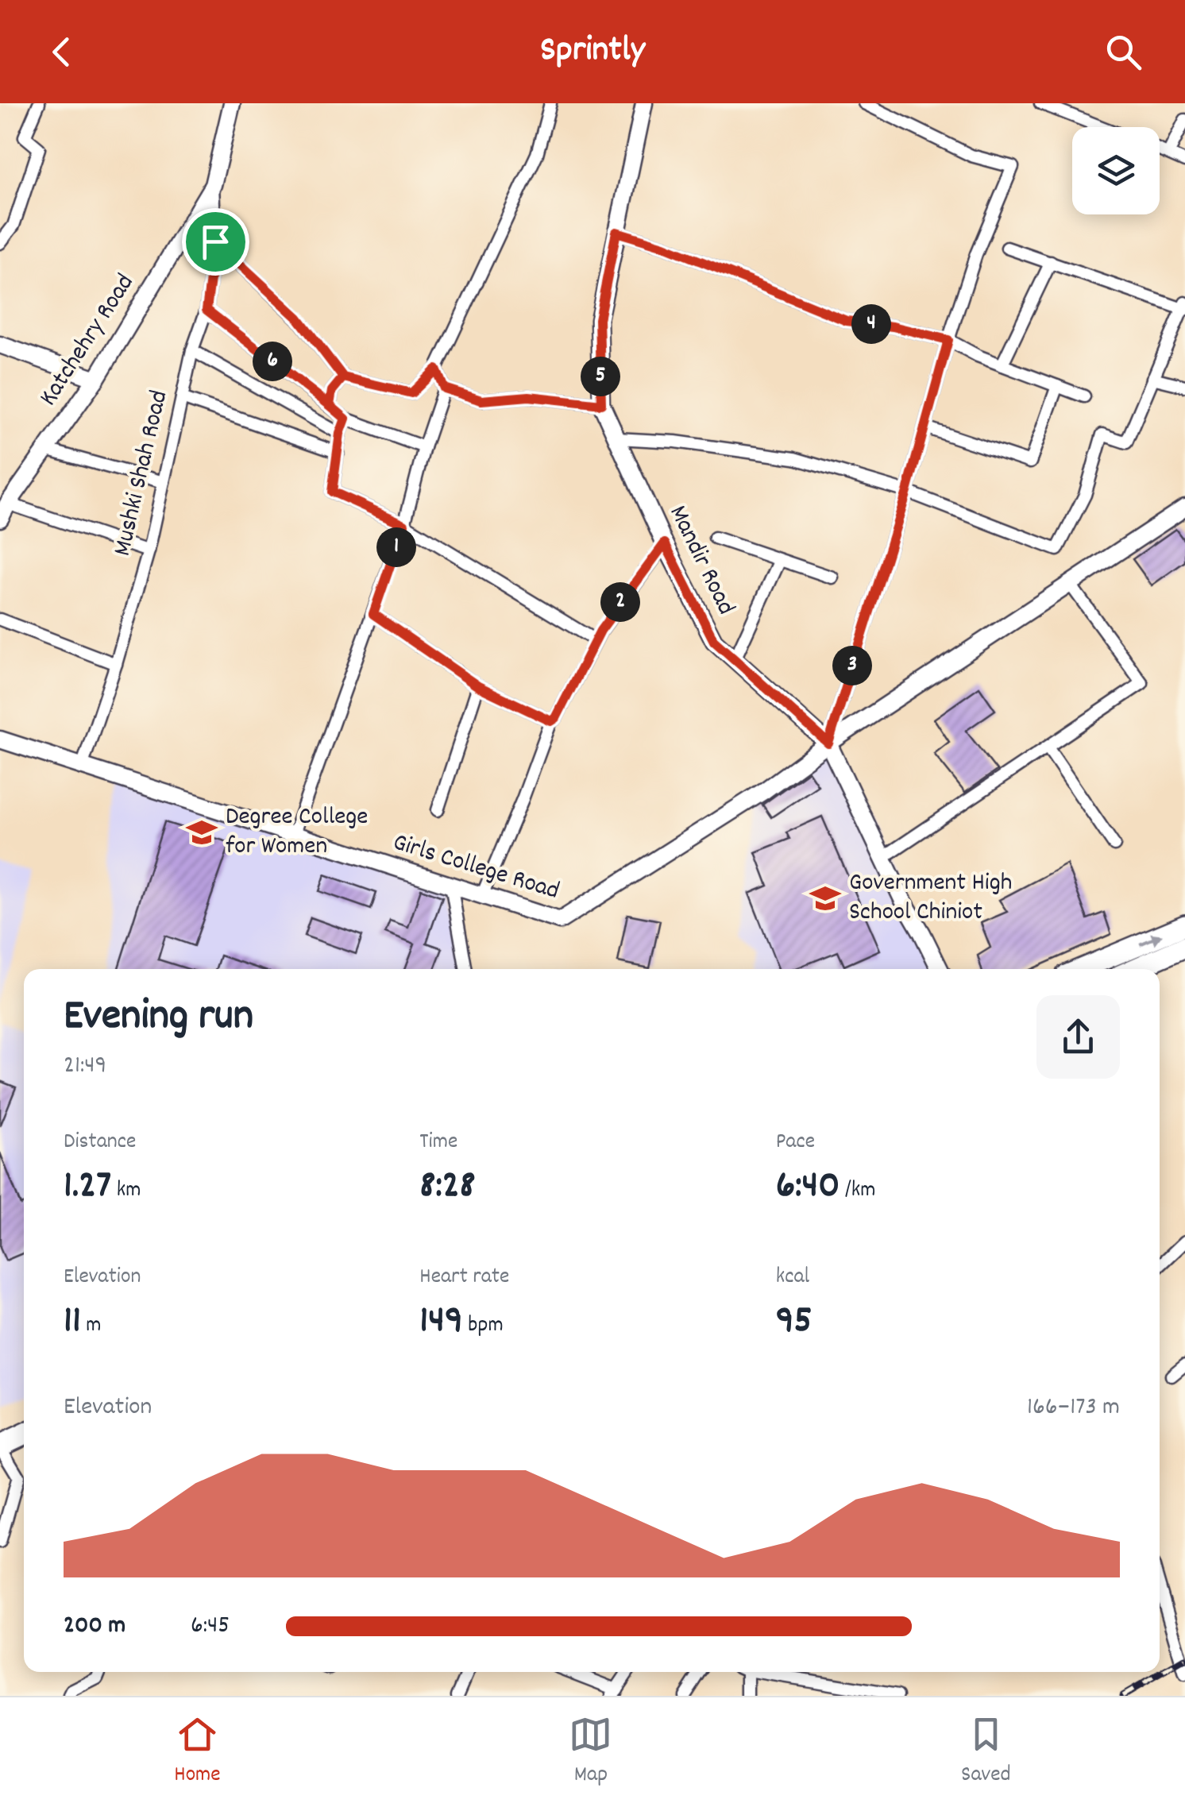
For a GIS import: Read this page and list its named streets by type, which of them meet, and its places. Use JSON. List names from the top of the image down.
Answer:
{
  "streets": {
    "street": [
      "Katchehry Road",
      "Mushki Shah Road",
      "Mandir Road",
      "Girls College Road"
    ]
  },
  "crossings": [
    ["Katchehry Road", "Mushki Shah Road"],
    ["Mushki Shah Road", "Girls College Road"],
    ["Mandir Road", "Girls College Road"]
  ],
  "places": {
    "school or university": ["Degree College for Women", "Government High School Chiniot"]
  },
  "page": {
    "header": "Sprintly",
    "pins": [
      "4",
      "6",
      "5",
      "1",
      "2",
      "3"
    ],
    "heading": ["Evening run", "21:49"],
    "stats": [
      ["Distance", "1.27 km"],
      ["Time", "8:28"],
      ["Pace", "6:40 /km"],
      ["Elevation", "11 m"],
      ["Heart rate", "149 bpm"],
      ["kcal", "95"]
    ],
    "chart": ["Elevation", "166–173 m"],
    "list": [
      {
        "name": "200 m",
        "note": "6:45"
      }
    ],
    "tabs": ["Home", "Map", "Saved"]
  }
}
